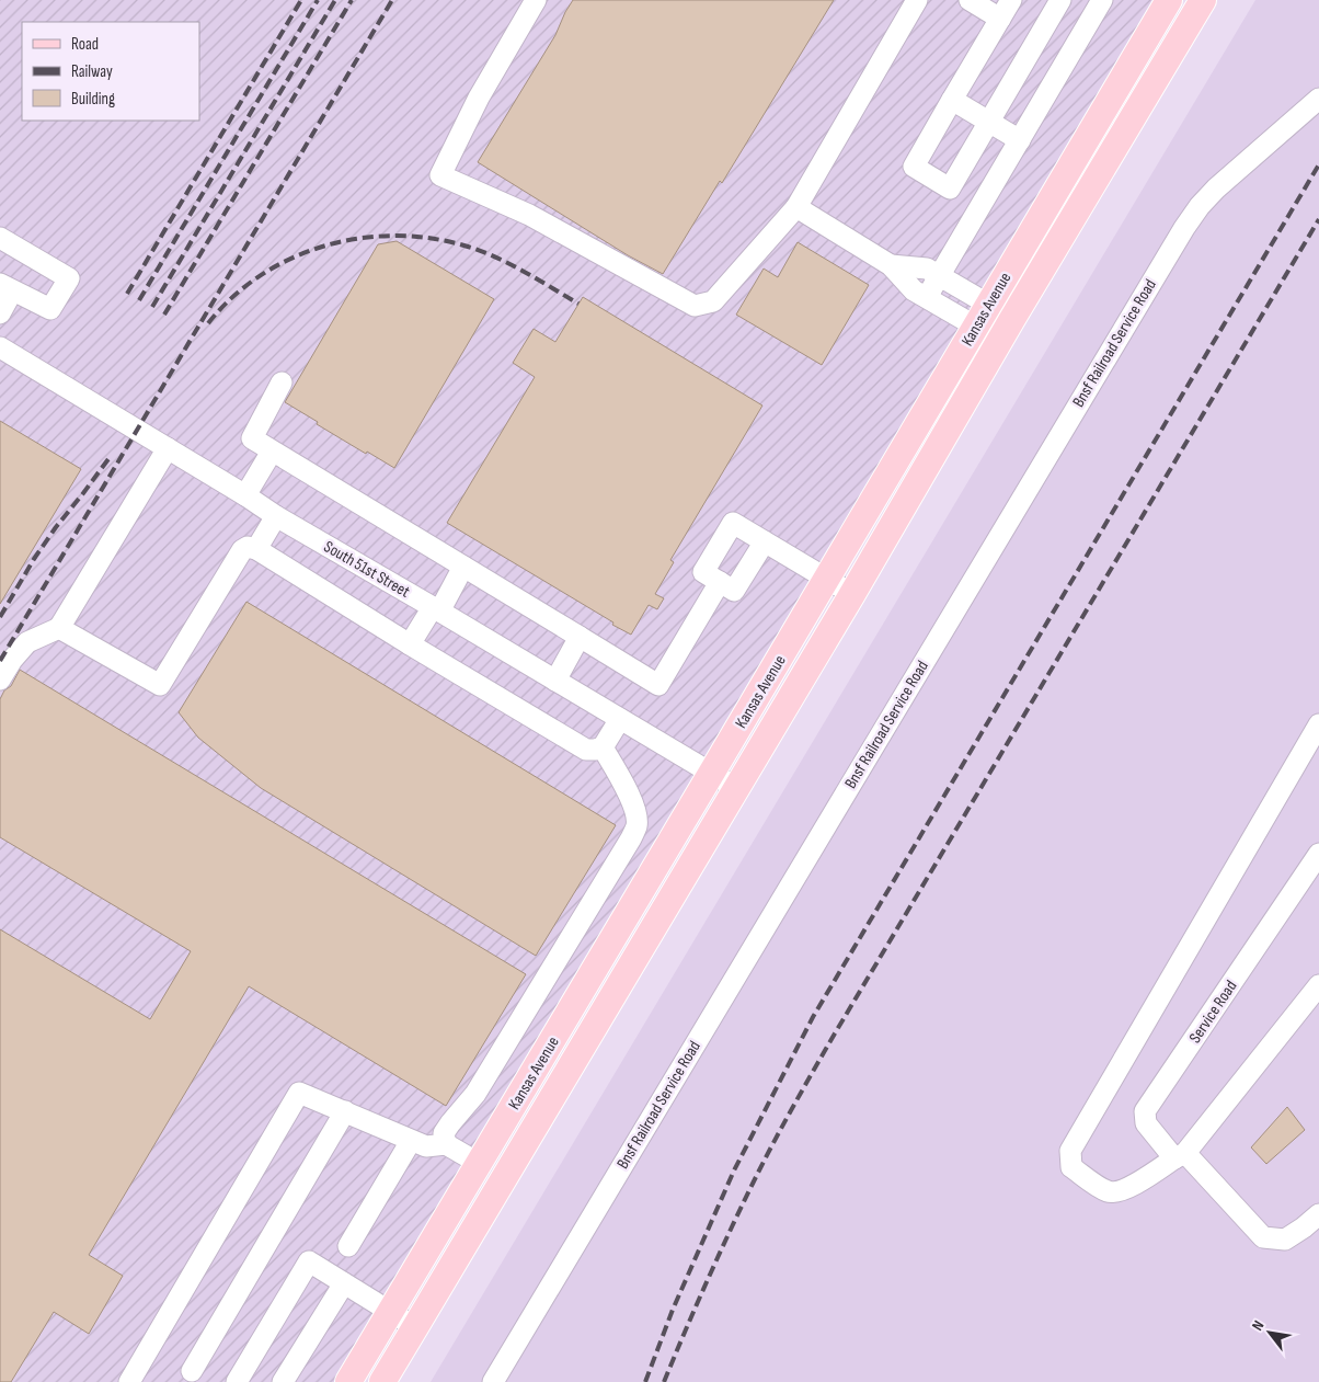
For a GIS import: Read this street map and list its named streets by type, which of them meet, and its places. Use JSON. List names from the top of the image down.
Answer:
{
  "streets": {
    "main road": ["Kansas Avenue"],
    "street": ["Bnsf Railroad Service Road", "South 51st Street", "Service Road"]
  },
  "crossings": [
    ["Kansas Avenue", "South 51st Street"]
  ],
  "legend": ["Road", "Railway", "Building"],
  "north": "top left"
}
